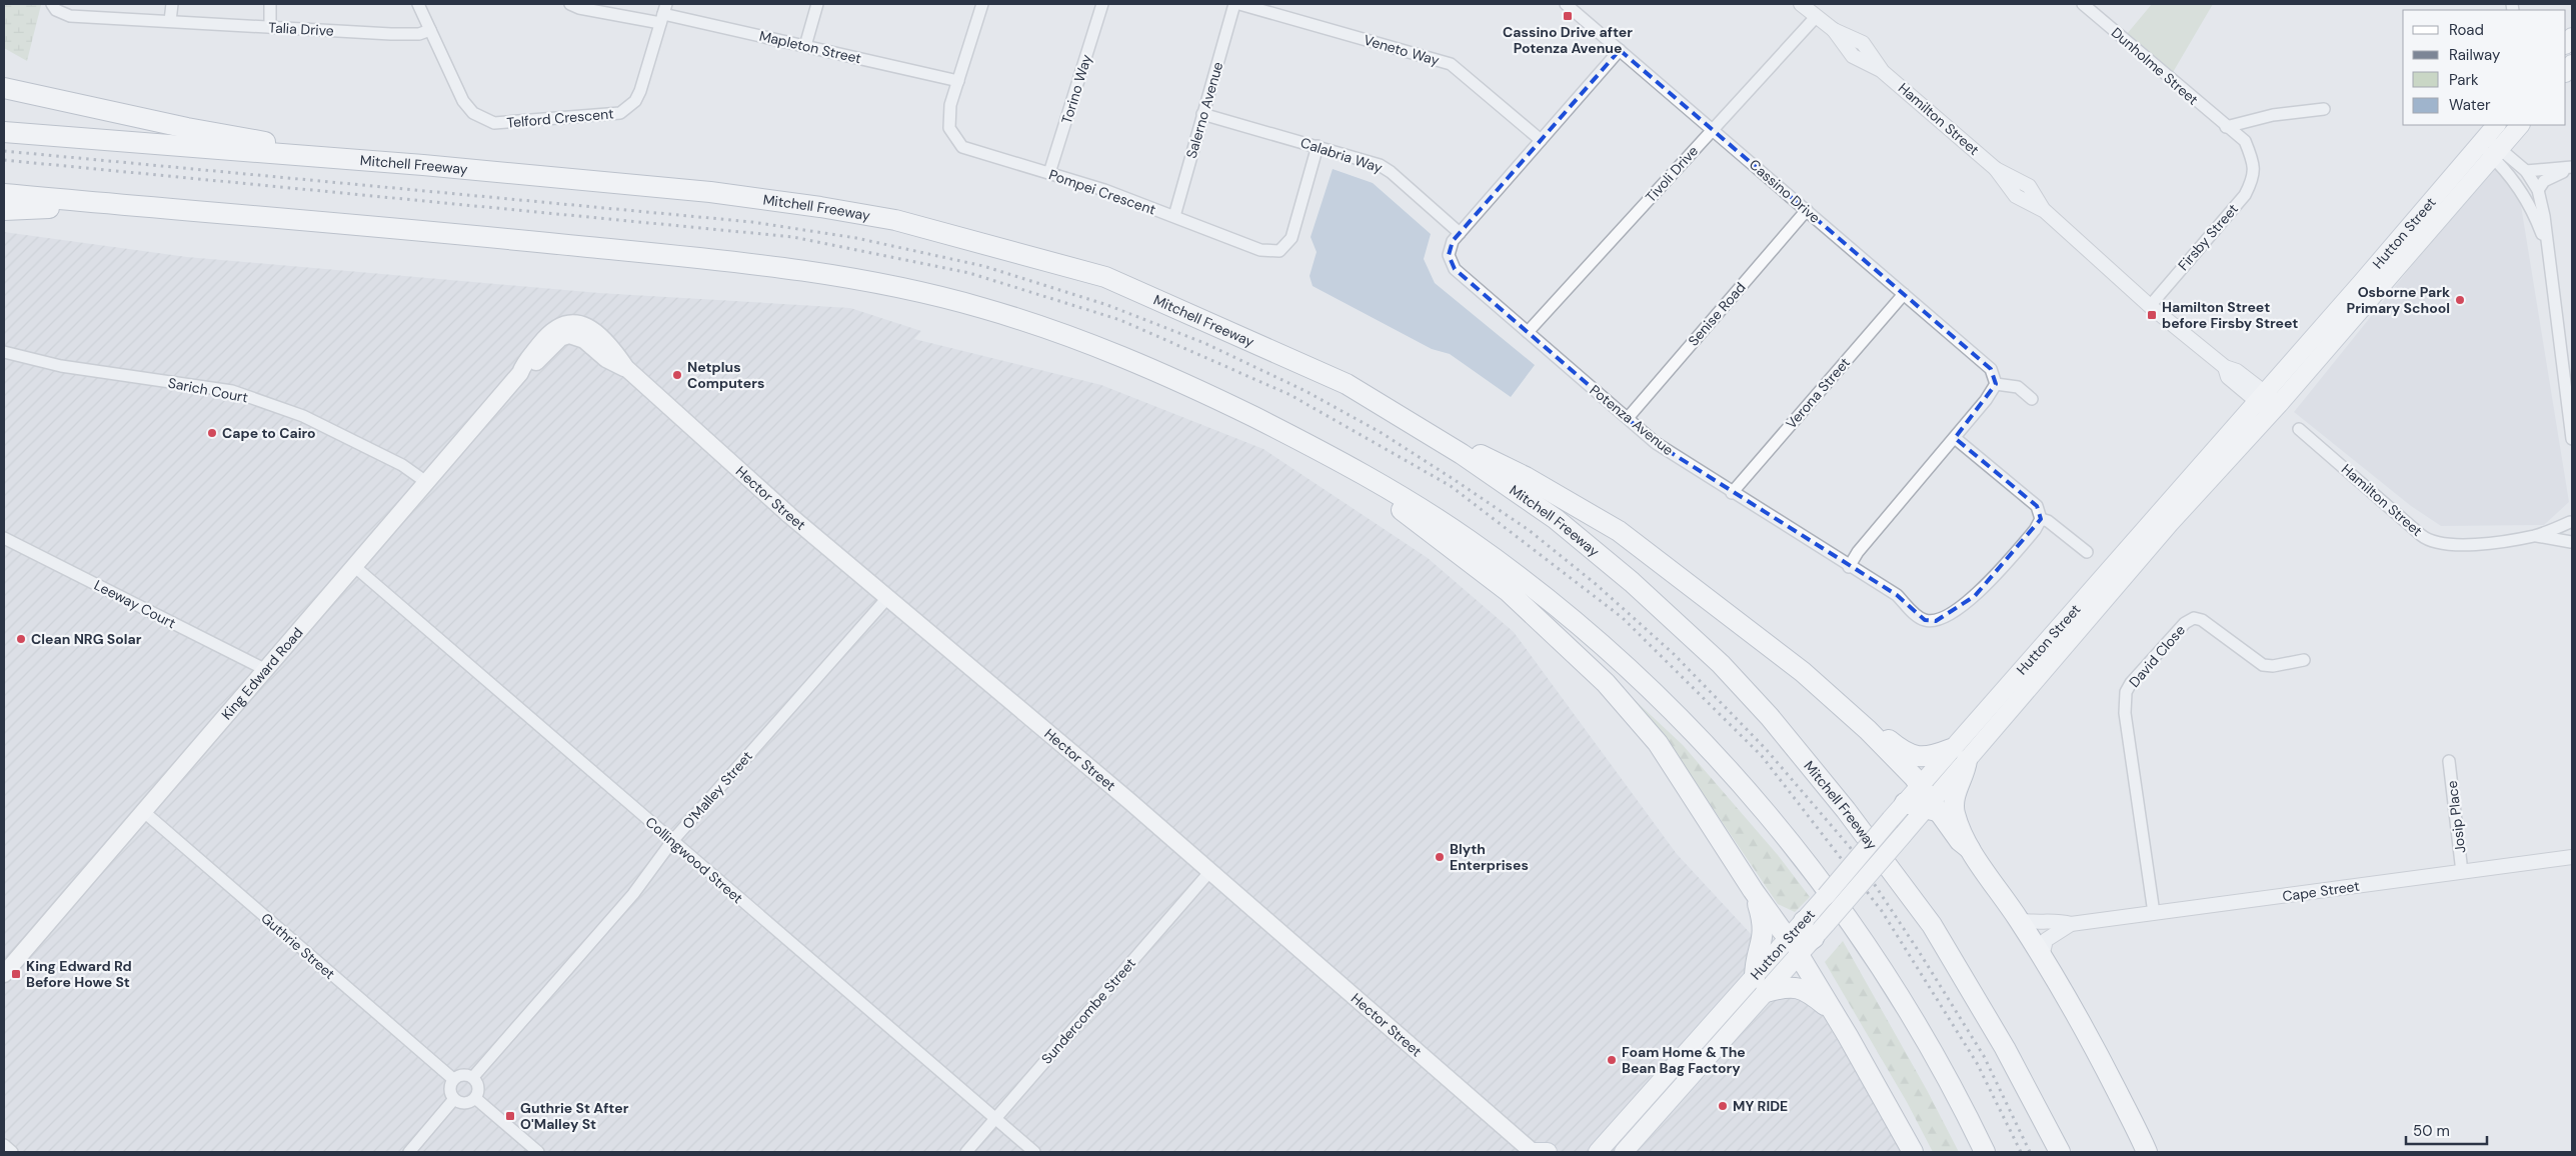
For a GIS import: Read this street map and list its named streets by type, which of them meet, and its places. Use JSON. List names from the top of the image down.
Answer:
{
  "streets": {
    "highway": ["Mitchell Freeway"],
    "main road": ["Hutton Street", "Hector Street", "King Edward Road"],
    "street": [
      "Talia Drive",
      "Mapleton Street",
      "Veneto Way",
      "Dunholme Street",
      "Torino Way",
      "Salerno Avenue",
      "Telford Crescent",
      "Hamilton Street",
      "Calabria Way",
      "Tivoli Drive",
      "Cassino Drive",
      "Pompei Crescent",
      "Firsby Street",
      "Senise Road",
      "Sarich Court",
      "Verona Street",
      "Potenza Avenue",
      "Leeway Court",
      "David Close",
      "O'Malley Street",
      "Josip Place",
      "Collingwood Street",
      "Cape Street",
      "Guthrie Street",
      "Sundercombe Street"
    ]
  },
  "crossings": [
    ["Talia Drive", "Telford Crescent"],
    ["Mapleton Street", "Telford Crescent"],
    ["Mapleton Street", "Pompei Crescent"],
    ["Veneto Way", "Potenza Avenue"],
    ["Dunholme Street", "Firsby Street"],
    ["Torino Way", "Pompei Crescent"],
    ["Salerno Avenue", "Calabria Way"],
    ["Salerno Avenue", "Pompei Crescent"],
    ["Hamilton Street", "Tivoli Drive"],
    ["Hamilton Street", "Hutton Street"],
    ["Hamilton Street", "Firsby Street"],
    ["Calabria Way", "Pompei Crescent"],
    ["Calabria Way", "Potenza Avenue"],
    ["Tivoli Drive", "Cassino Drive"],
    ["Tivoli Drive", "Potenza Avenue"],
    ["Cassino Drive", "Senise Road"],
    ["Cassino Drive", "Verona Street"],
    ["Cassino Drive", "Potenza Avenue"],
    ["Senise Road", "Potenza Avenue"],
    ["Sarich Court", "King Edward Road"],
    ["Verona Street", "Potenza Avenue"],
    ["Hector Street", "King Edward Road"],
    ["Hector Street", "O'Malley Street"],
    ["Hector Street", "Sundercombe Street"],
    ["Leeway Court", "King Edward Road"],
    ["David Close", "Cape Street"],
    ["King Edward Road", "Collingwood Street"],
    ["King Edward Road", "Guthrie Street"],
    ["O'Malley Street", "Collingwood Street"],
    ["O'Malley Street", "Guthrie Street"],
    ["Josip Place", "Cape Street"],
    ["Collingwood Street", "Sundercombe Street"]
  ],
  "places": {
    "transit": [
      "Cassino Drive after Potenza Avenue",
      "Hamilton Street before Firsby Street",
      "King Edward Rd Before Howe St",
      "Guthrie St After O'Malley St"
    ],
    "other": [
      "Osborne Park Primary School",
      "Netplus Computers",
      "Cape to Cairo",
      "Clean NRG Solar",
      "Blyth Enterprises",
      "Foam Home & The Bean Bag Factory",
      "MY RIDE"
    ]
  },
  "legend": [
    "Road",
    "Railway",
    "Park",
    "Water"
  ],
  "scale_bar": "50 m"
}
